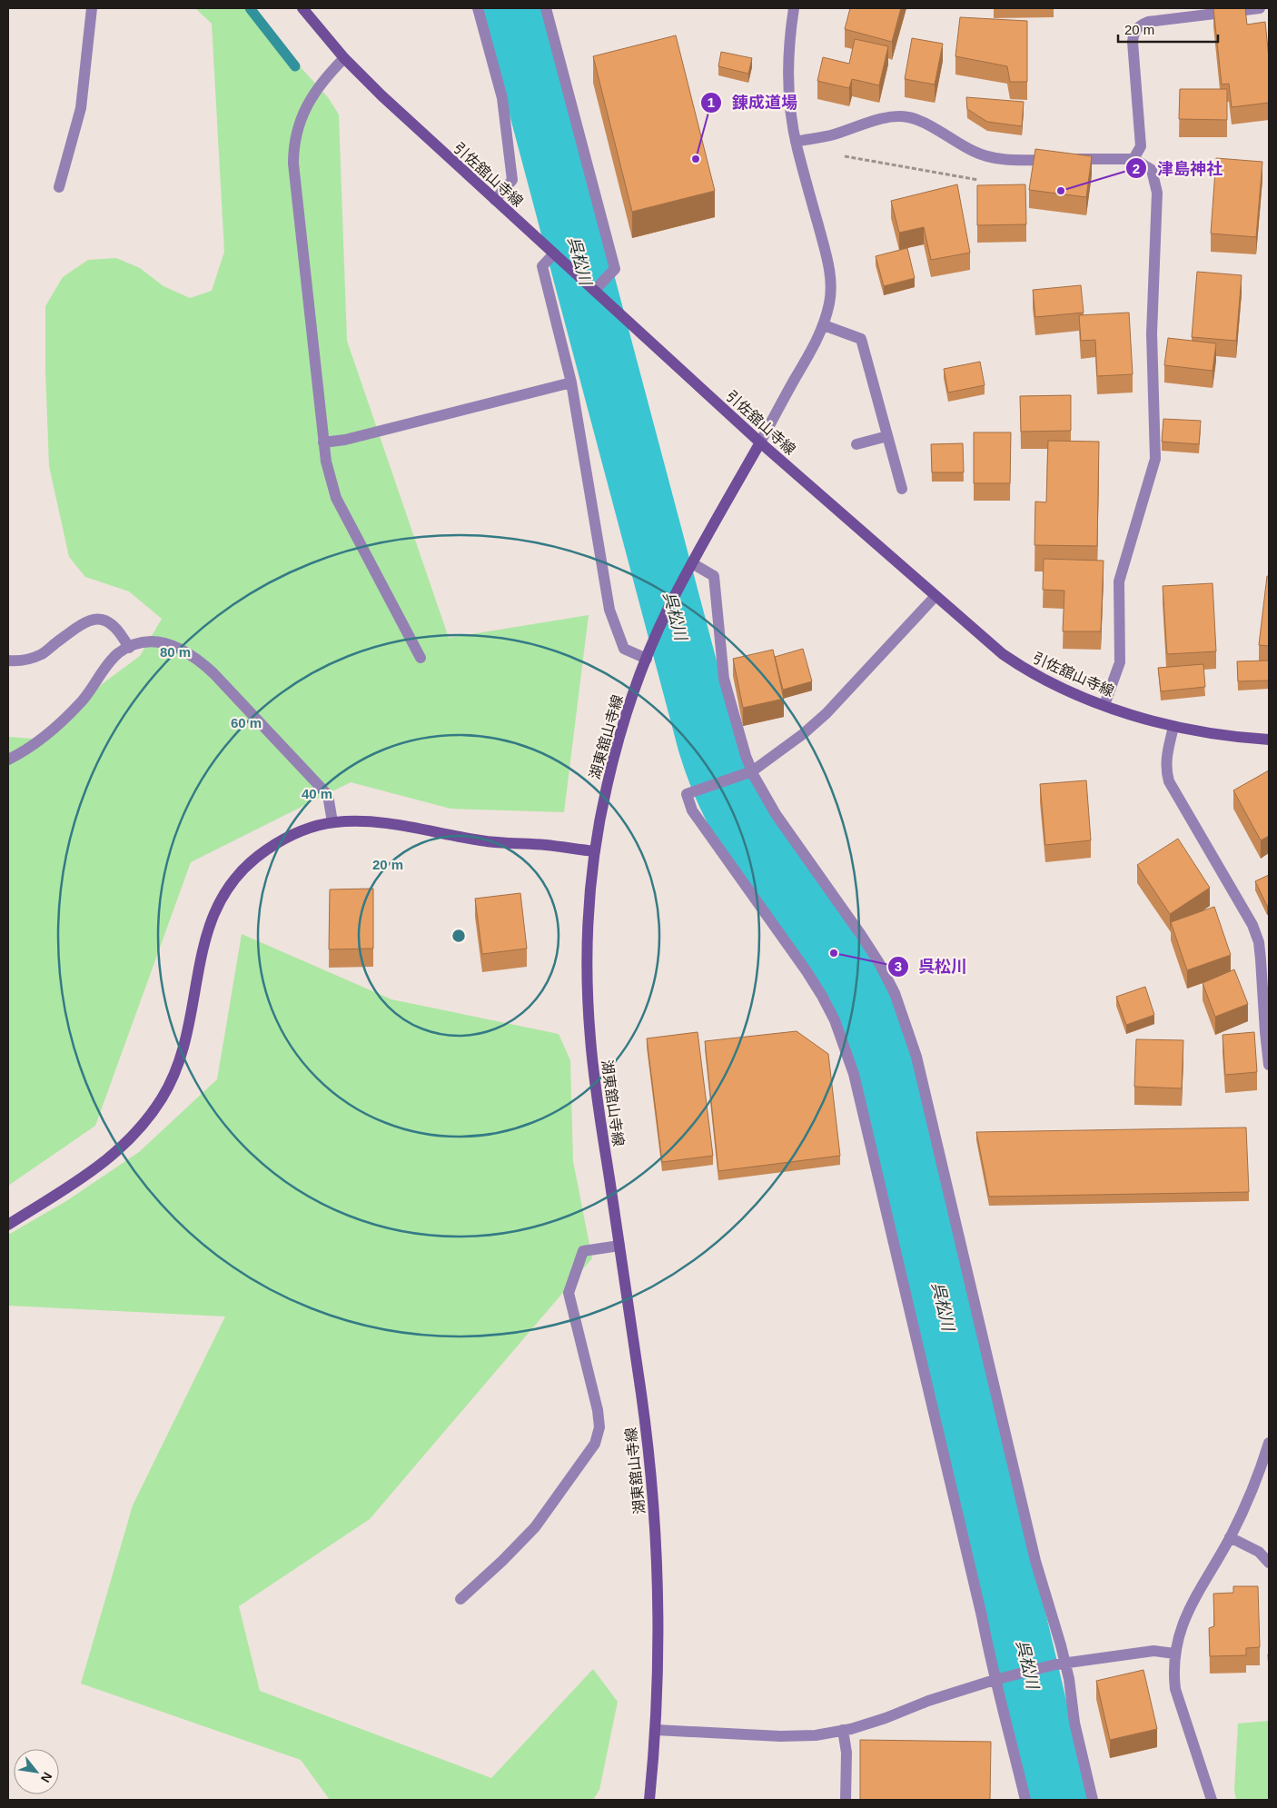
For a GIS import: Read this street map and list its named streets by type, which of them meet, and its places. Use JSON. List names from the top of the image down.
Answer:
{
  "streets": {
    "main road": ["引佐舘山寺線", "湖東舘山寺線"]
  },
  "crossings": [
    ["引佐舘山寺線", "湖東舘山寺線"]
  ],
  "water": ["呉松川"],
  "places": ["錬成道場", "津島神社", "呉松川"],
  "scale_bar": "20 m",
  "north": "bottom right",
  "rings": [
    "80 m",
    "60 m",
    "40 m",
    "20 m"
  ]
}
